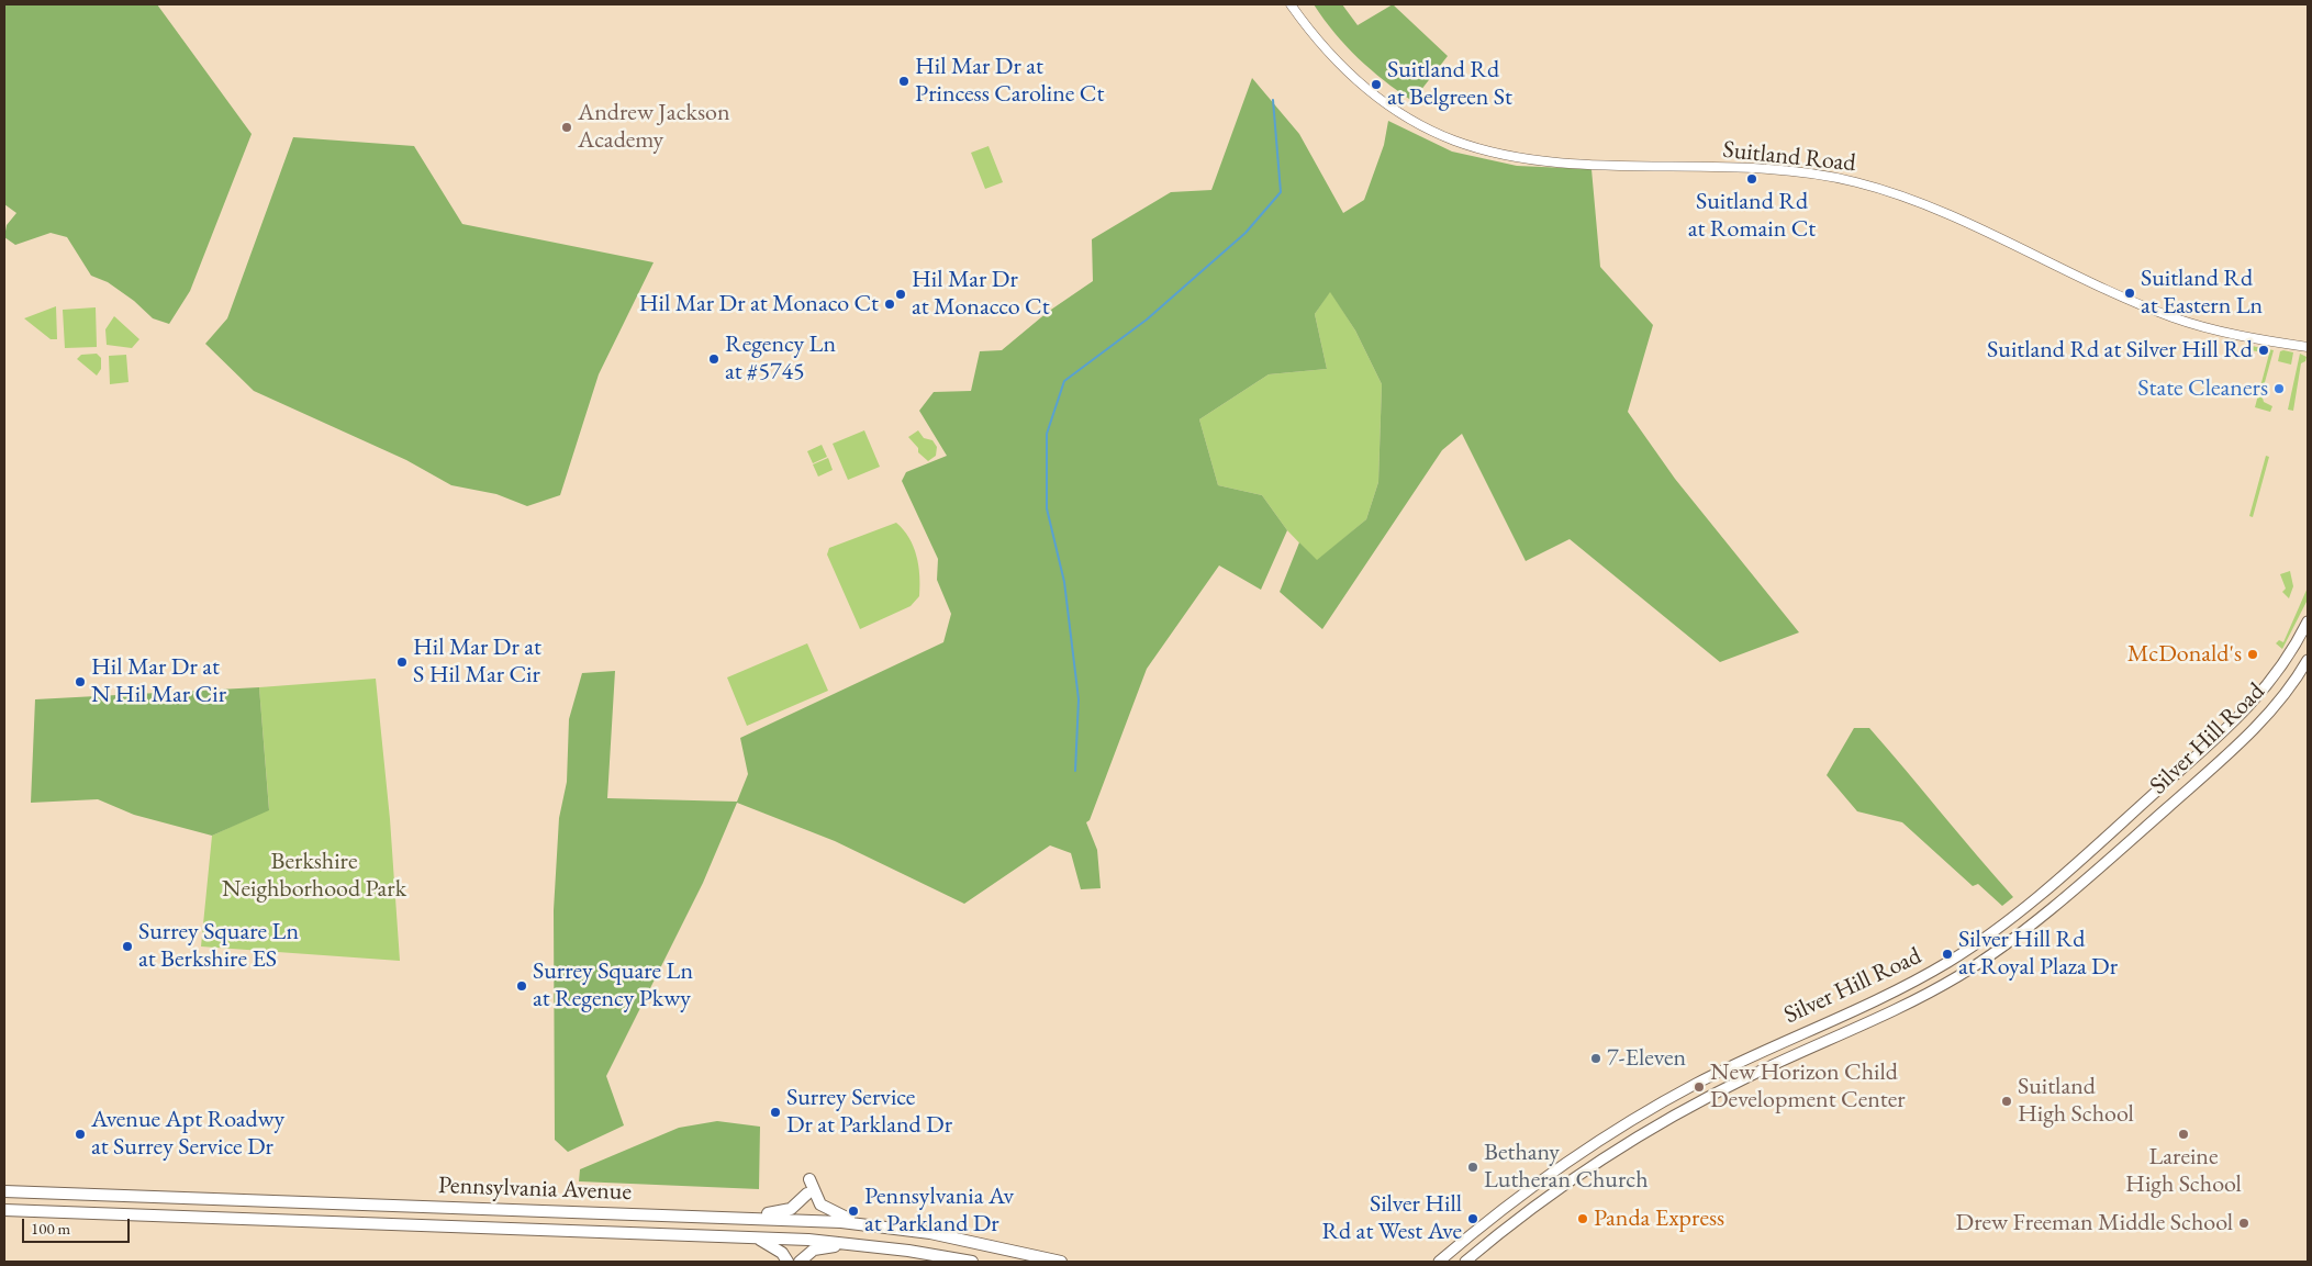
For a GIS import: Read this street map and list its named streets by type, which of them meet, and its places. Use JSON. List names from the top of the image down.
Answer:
{
  "streets": {
    "highway": ["Pennsylvania Avenue"],
    "main road": ["Suitland Road", "Silver Hill Road"]
  },
  "parks": ["Berkshire Neighborhood Park"],
  "places": [
    "Hil Mar Dr at Princess Caroline Ct",
    "Suitland Rd at Belgreen St",
    "Andrew Jackson Academy",
    "Suitland Rd at Romain Ct",
    "Suitland Rd at Eastern Ln",
    "Hil Mar Dr at Monacco Ct",
    "Hil Mar Dr at Monaco Ct",
    "Suitland Rd at Silver Hill Rd",
    "Regency Ln at #5745",
    "State Cleaners",
    "McDonald's",
    "Hil Mar Dr at S Hil Mar Cir",
    "Hil Mar Dr at N Hil Mar Cir",
    "Surrey Square Ln at Berkshire ES",
    "Silver Hill Rd at Royal Plaza Dr",
    "Surrey Square Ln at Regency Pkwy",
    "7-Eleven",
    "New Horizon Child Development Center",
    "Suitland High School",
    "Surrey Service Dr at Parkland Dr",
    "Avenue Apt Roadwy at Surrey Service Dr",
    "Lareine High School",
    "Bethany Lutheran Church",
    "Pennsylvania Av at Parkland Dr",
    "Silver Hill Rd at West Ave",
    "Panda Express",
    "Drew Freeman Middle School"
  ],
  "scale_bar": "100 m"
}
